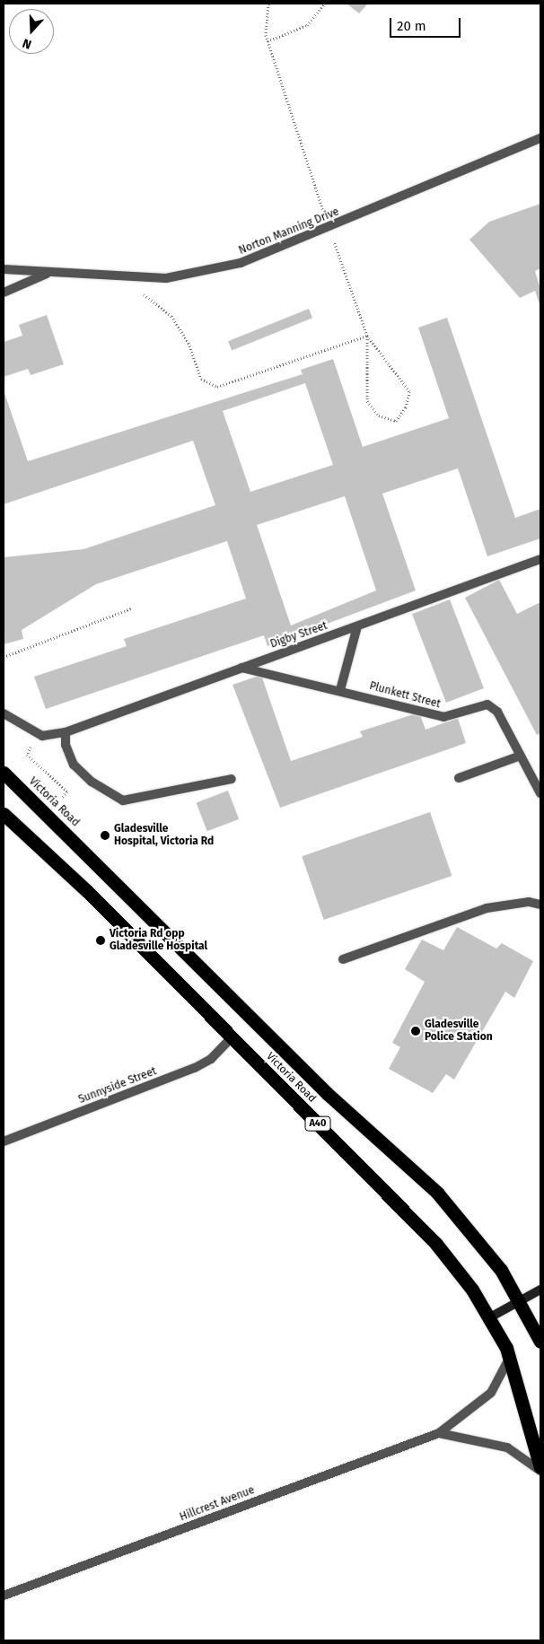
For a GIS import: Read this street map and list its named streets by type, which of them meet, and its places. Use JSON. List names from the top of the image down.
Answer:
{
  "streets": {
    "highway": ["Victoria Road", "A40"],
    "street": [
      "Norton Manning Drive",
      "Digby Street",
      "Plunkett Street",
      "Sunnyside Street",
      "Hillcrest Avenue"
    ]
  },
  "crossings": [
    ["Digby Street", "Plunkett Street"],
    ["Victoria Road", "Sunnyside Street"],
    ["Victoria Road", "Hillcrest Avenue"]
  ],
  "places": ["Gladesville Hospital, Victoria Rd", "Victoria Rd opp Gladesville Hospital", "Gladesville Police Station"],
  "scale_bar": "20 m",
  "north": "bottom"
}
